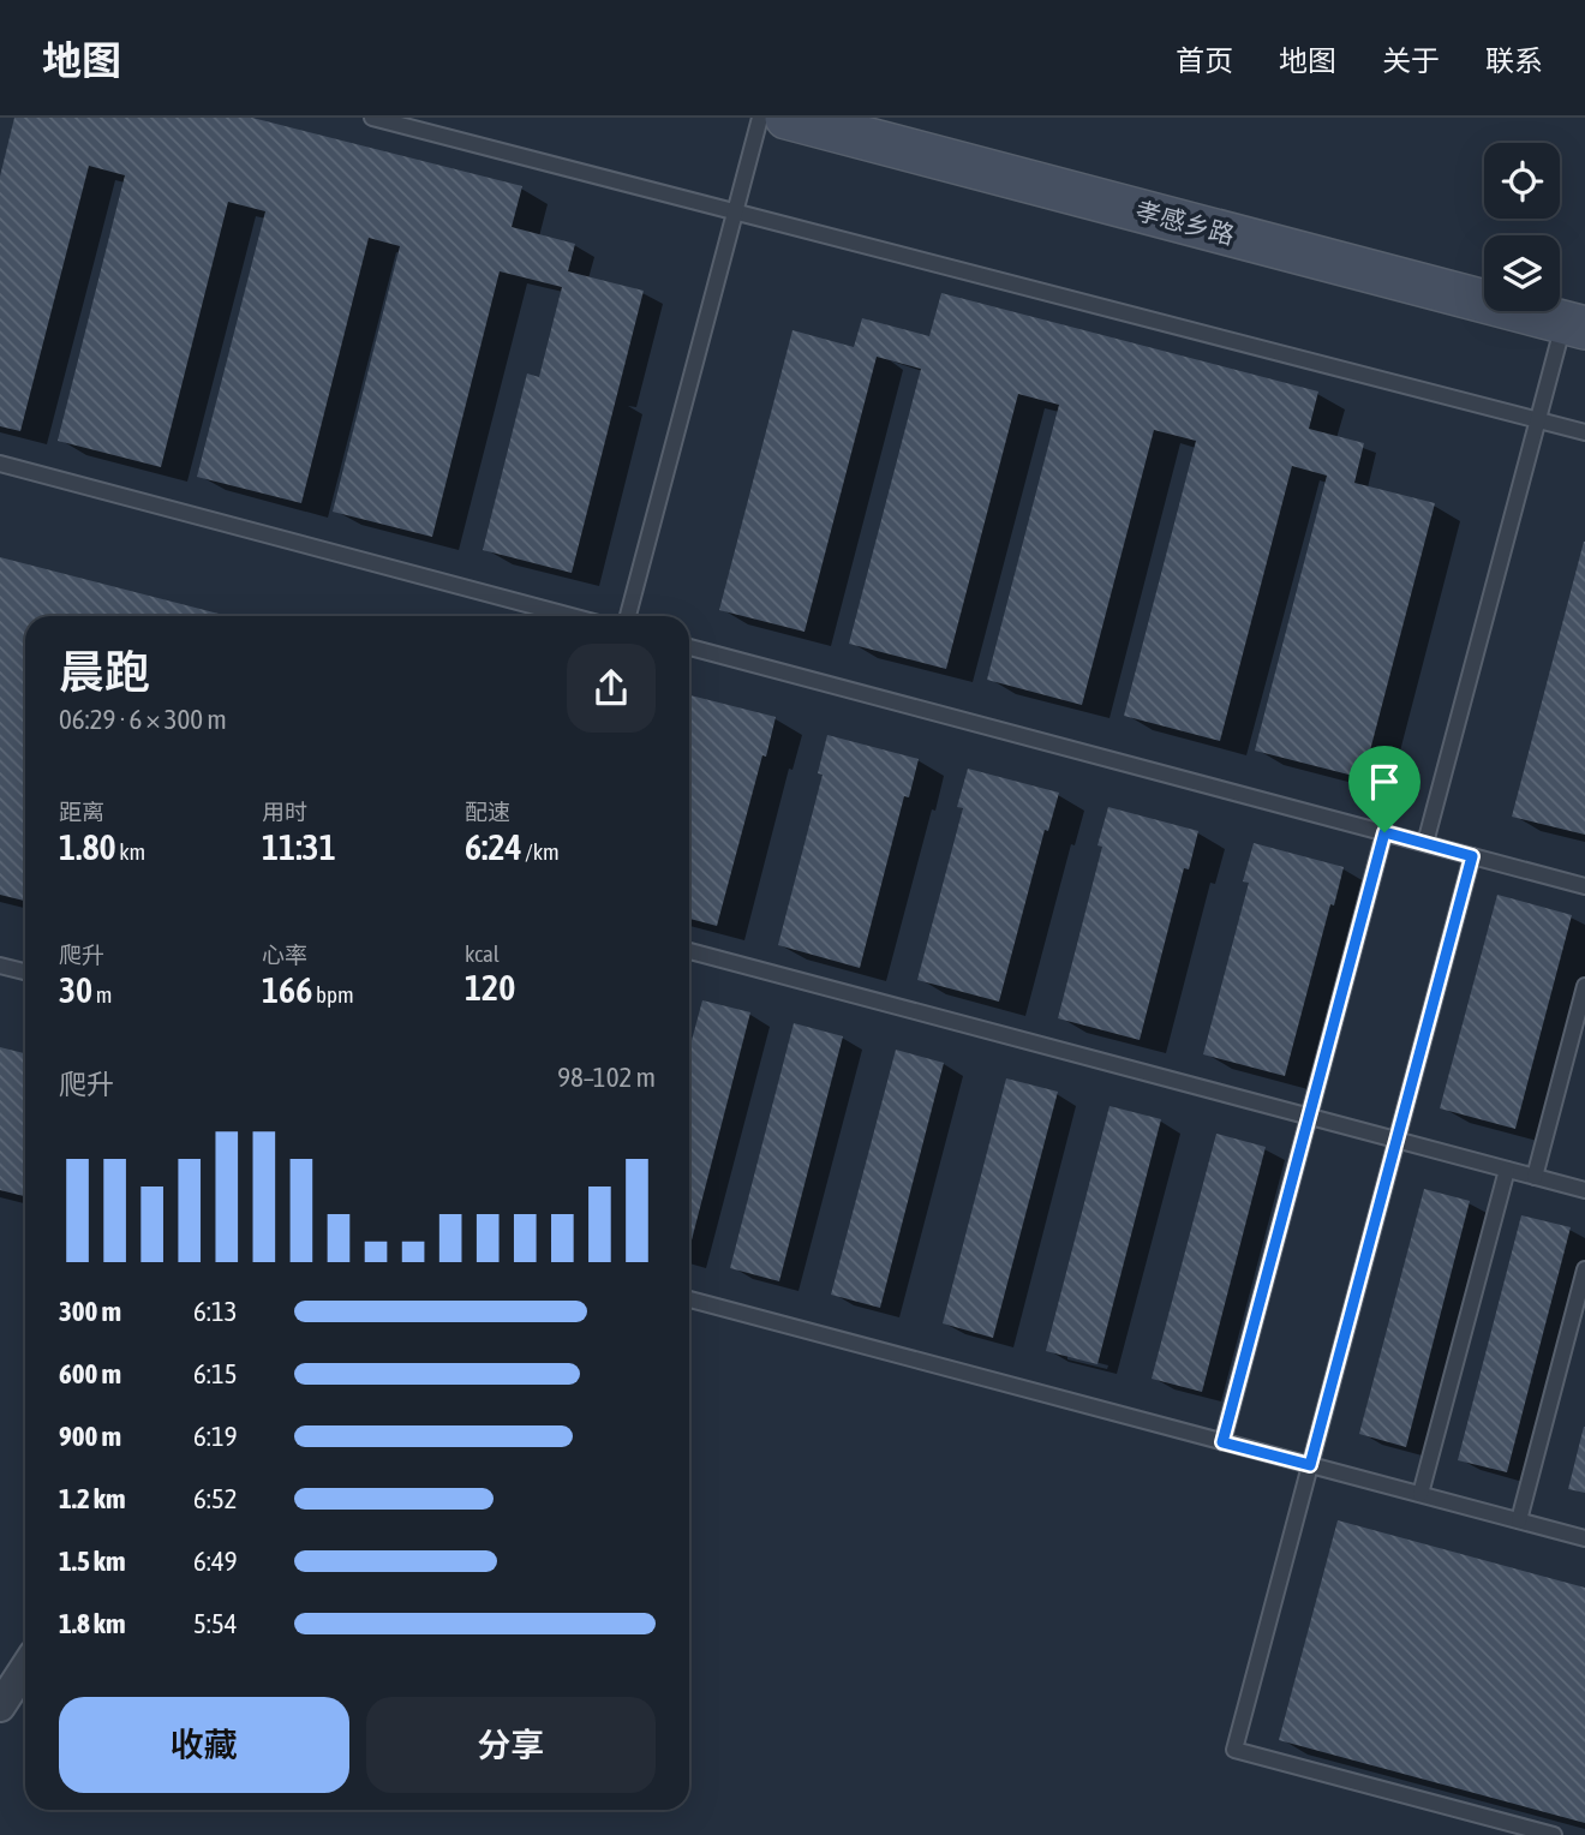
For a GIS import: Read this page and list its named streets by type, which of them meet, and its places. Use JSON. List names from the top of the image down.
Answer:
{
  "streets": {
    "main road": ["孝感乡路"]
  },
  "page": {
    "header": "地图",
    "nav": [
      "首页",
      "地图",
      "关于",
      "联系"
    ],
    "heading": ["晨跑", "06:29 · 6 × 300 m"],
    "stats": [
      ["距离", "1.80 km"],
      ["用时", "11:31"],
      ["配速", "6:24 /km"],
      ["爬升", "30 m"],
      ["心率", "166 bpm"],
      ["kcal", "120"]
    ],
    "chart": ["爬升", "98–102 m"],
    "list": [
      {
        "name": "300 m",
        "note": "6:13"
      },
      {
        "name": "600 m",
        "note": "6:15"
      },
      {
        "name": "900 m",
        "note": "6:19"
      },
      {
        "name": "1.2 km",
        "note": "6:52"
      },
      {
        "name": "1.5 km",
        "note": "6:49"
      },
      {
        "name": "1.8 km",
        "note": "5:54"
      }
    ],
    "buttons": ["收藏", "分享"]
  }
}
